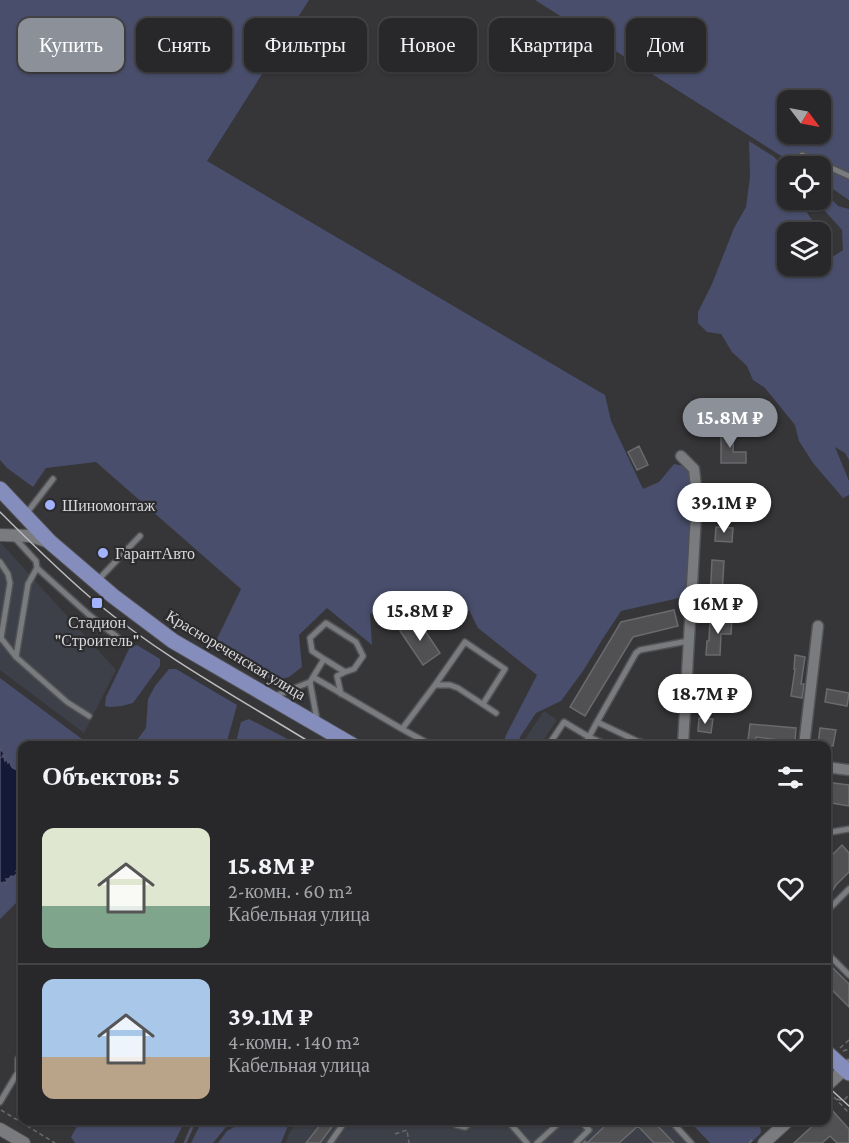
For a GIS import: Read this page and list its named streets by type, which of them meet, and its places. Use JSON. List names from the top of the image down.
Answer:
{
  "streets": {
    "main road": ["Краснореченская улица"]
  },
  "places": {
    "other": ["Шиномонтаж", "ГарантАвто"],
    "transit": ["Стадион \"Строитель\""]
  },
  "north": "bottom right",
  "page": {
    "chip": [
      "Купить",
      "Снять",
      "Фильтры",
      "Новое",
      "Квартира",
      "Дом"
    ],
    "price": [
      "15.8M ₽",
      "39.1M ₽",
      "16M ₽",
      "15.8M ₽",
      "18.7M ₽"
    ],
    "heading": "Объектов: 5",
    "list": [
      {
        "name": "15.8M ₽",
        "note": "2-комн. · 60 m² · Кабельная улица"
      },
      {
        "name": "39.1M ₽",
        "note": "4-комн. · 140 m² · Кабельная улица"
      }
    ]
  }
}
